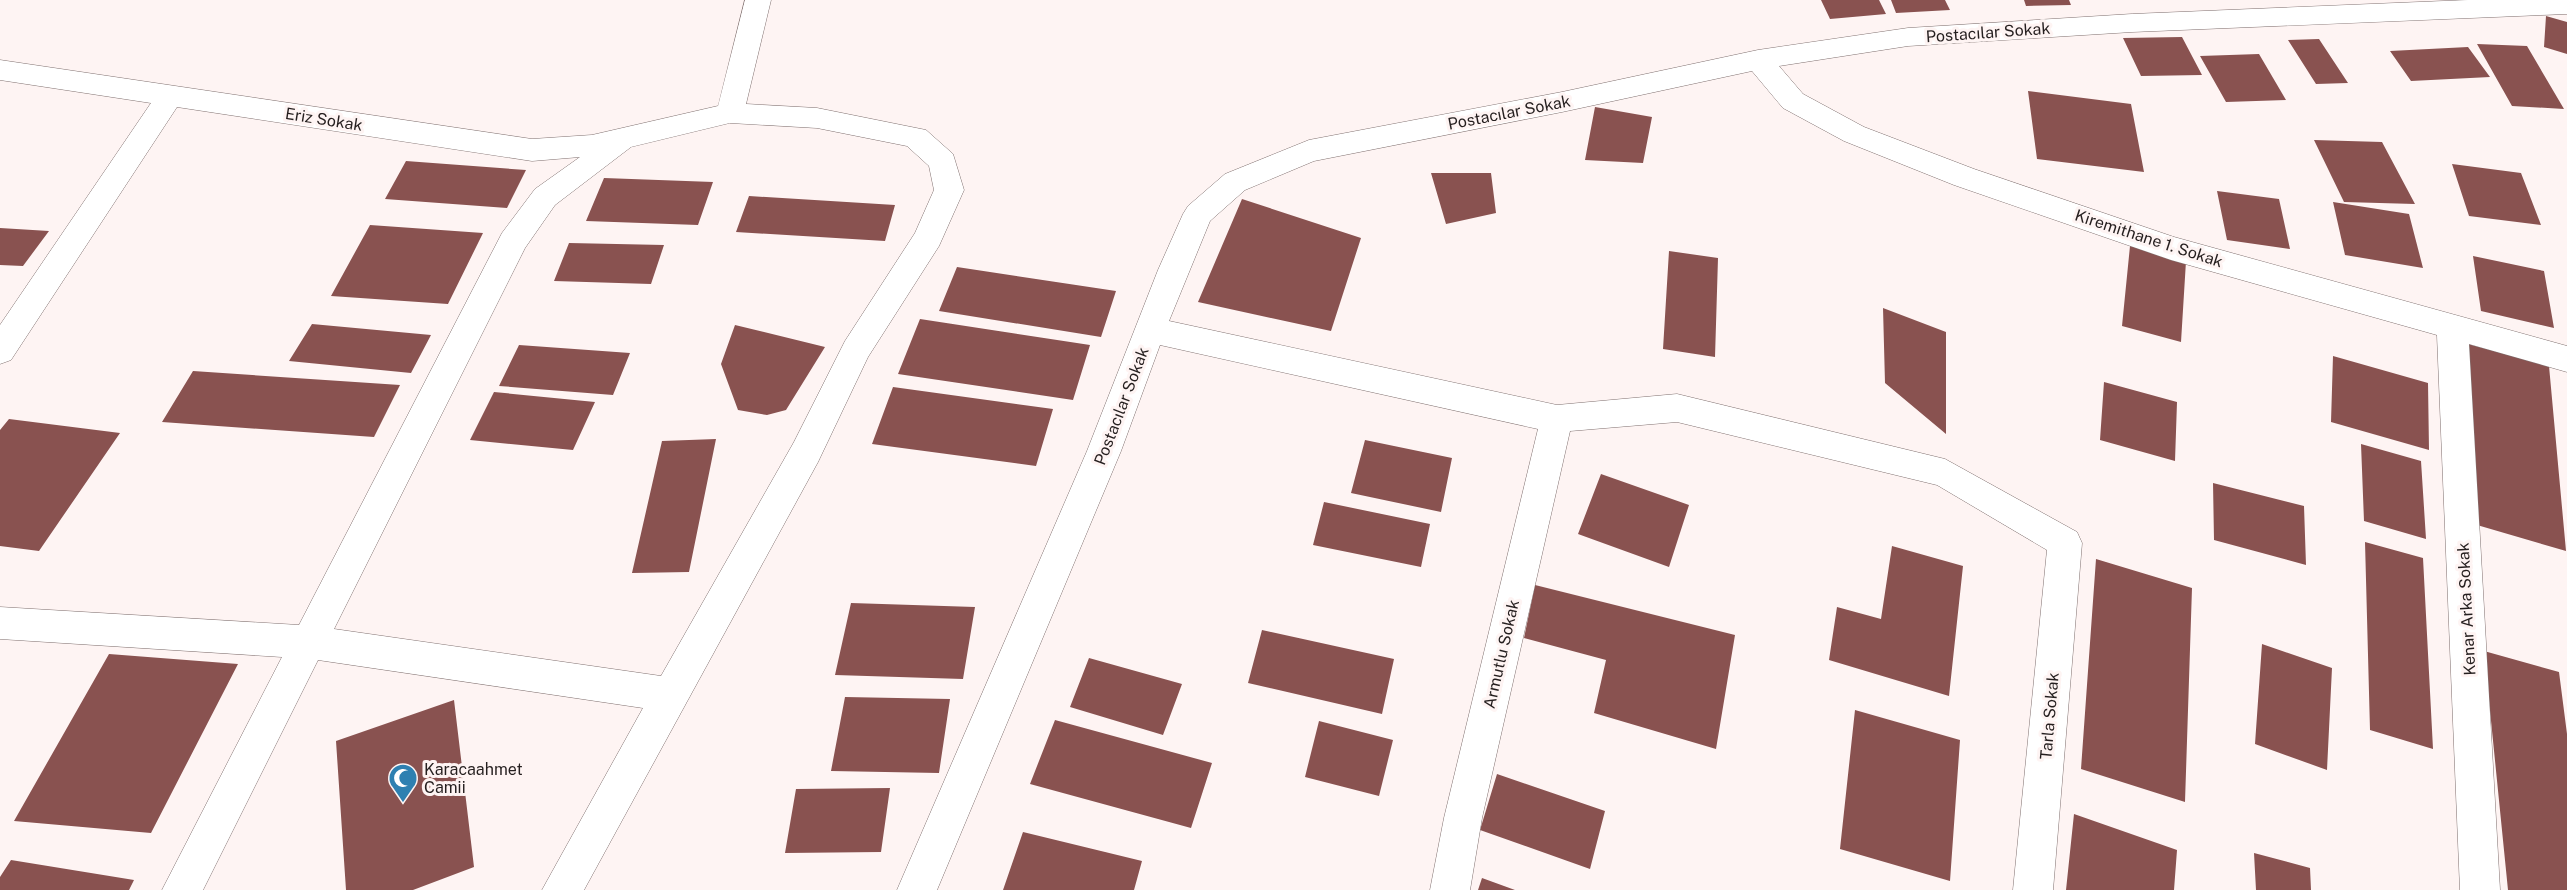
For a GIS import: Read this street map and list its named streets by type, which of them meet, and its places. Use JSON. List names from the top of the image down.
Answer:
{
  "streets": {
    "street": [
      "Postacılar Sokak",
      "Eriz Sokak",
      "Kiremithane 1. Sokak",
      "Kenar Arka Sokak",
      "Armutlu Sokak",
      "Tarla Sokak"
    ]
  },
  "crossings": [
    ["Postacılar Sokak", "Kiremithane 1. Sokak"],
    ["Kiremithane 1. Sokak", "Kenar Arka Sokak"],
    ["Armutlu Sokak", "Tarla Sokak"]
  ],
  "places": {
    "mosque": ["Karacaahmet Camii"]
  }
}
